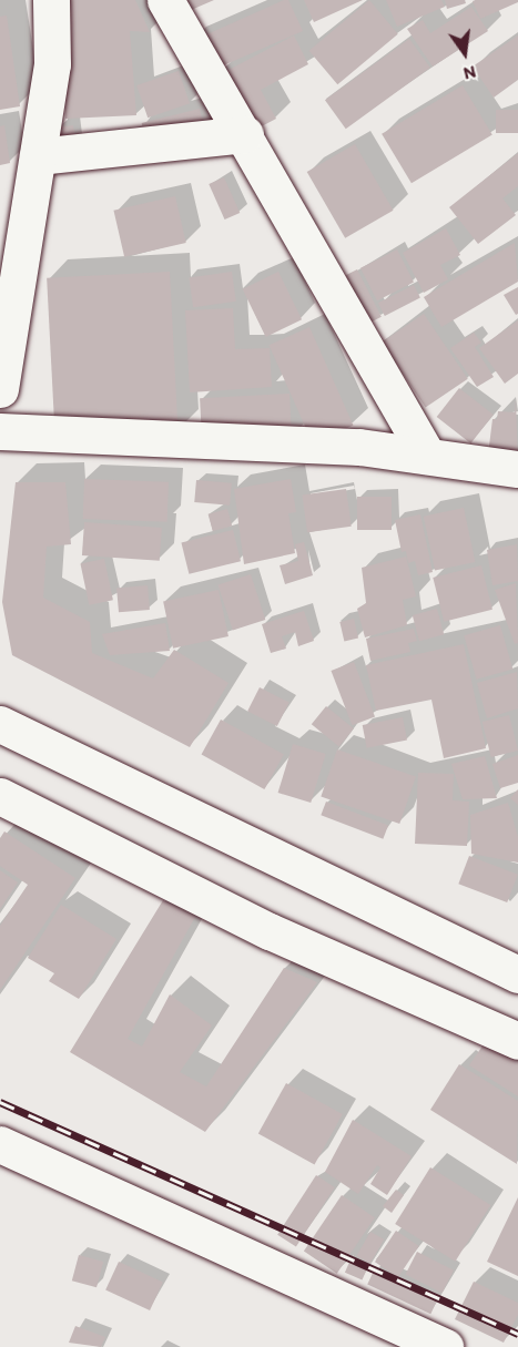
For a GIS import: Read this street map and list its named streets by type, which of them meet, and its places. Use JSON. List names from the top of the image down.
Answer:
{
  "north": "bottom"
}
